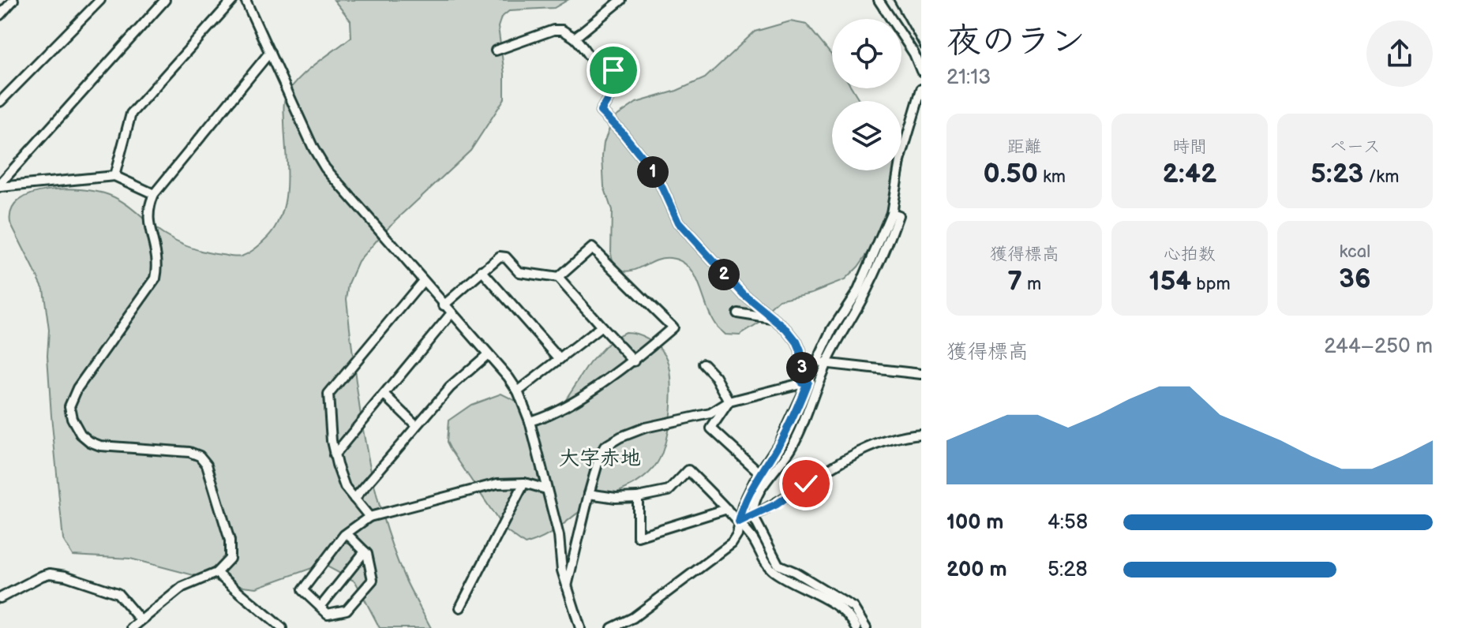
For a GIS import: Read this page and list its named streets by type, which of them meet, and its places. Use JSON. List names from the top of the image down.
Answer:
{
  "districts": ["大字赤地"],
  "page": {
    "heading": ["夜のラン", "21:13"],
    "stats": [
      ["距離", "0.50 km"],
      ["時間", "2:42"],
      ["ペース", "5:23 /km"],
      ["獲得標高", "7 m"],
      ["心拍数", "154 bpm"],
      ["kcal", "36"]
    ],
    "pins": ["1", "2", "3"],
    "chart": ["獲得標高", "244–250 m"],
    "list": [
      {
        "name": "100 m",
        "note": "4:58"
      },
      {
        "name": "200 m",
        "note": "5:28"
      }
    ]
  }
}
